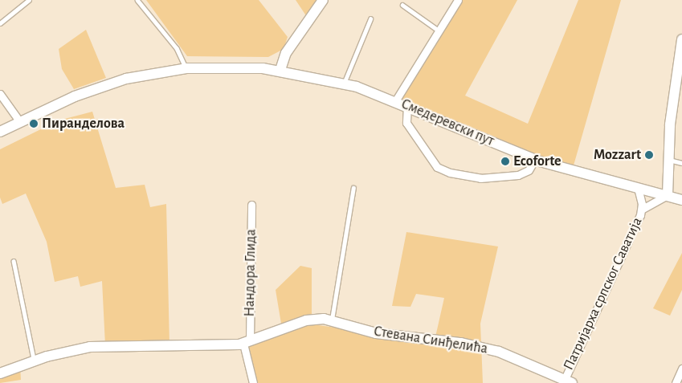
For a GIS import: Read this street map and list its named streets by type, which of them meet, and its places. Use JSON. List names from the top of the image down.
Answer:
{
  "streets": {
    "street": [
      "Смедеревски пут",
      "Нандора Глида",
      "Патријарха српског Саватија",
      "Стевана Синђелића"
    ]
  },
  "crossings": [
    ["Смедеревски пут", "Патријарха српског Саватија"],
    ["Нандора Глида", "Стевана Синђелића"],
    ["Патријарха српског Саватија", "Стевана Синђелића"]
  ],
  "places": ["Пиранделова", "Mozzart", "Ecoforte"]
}
